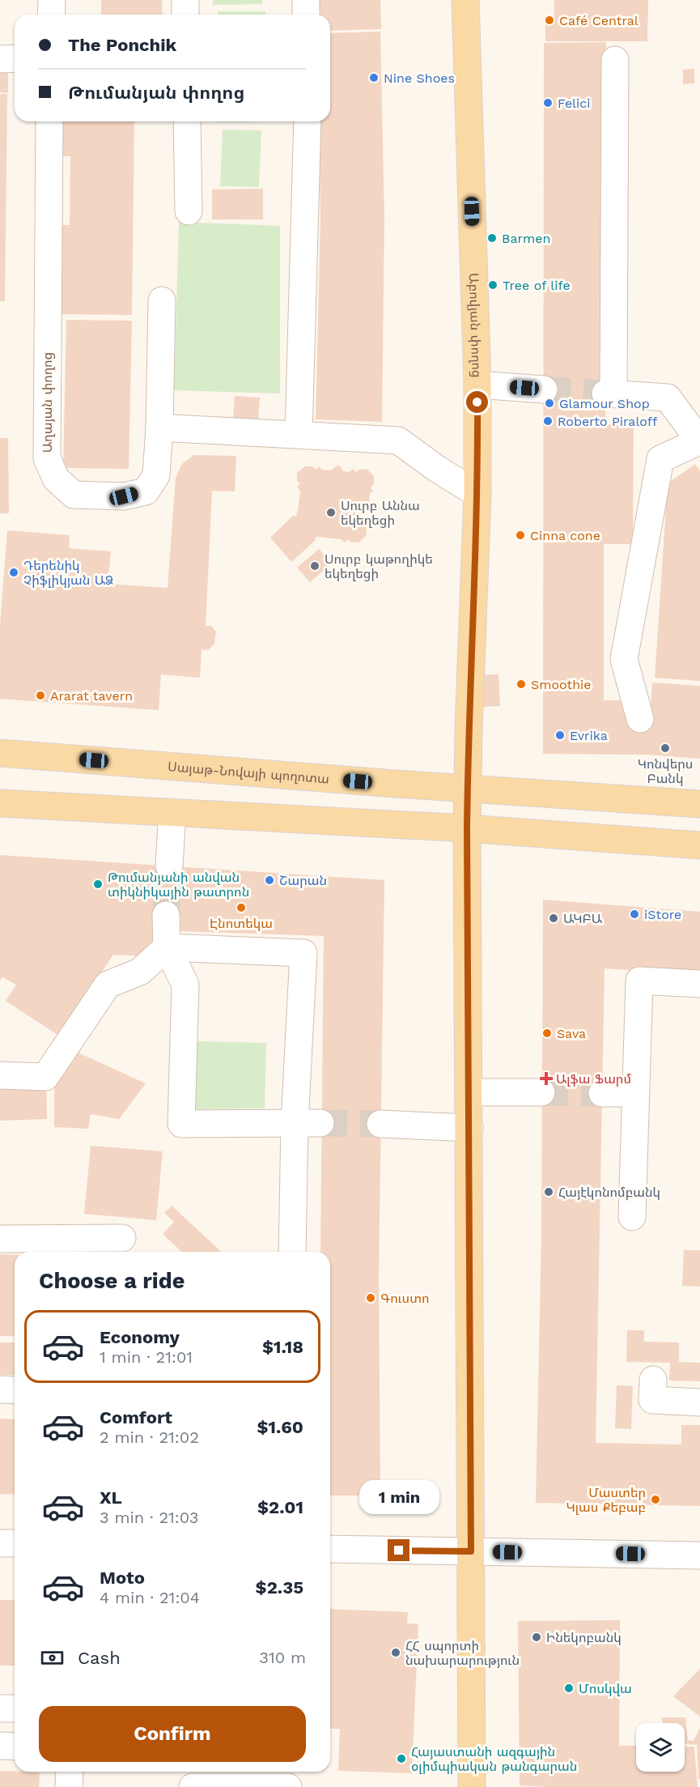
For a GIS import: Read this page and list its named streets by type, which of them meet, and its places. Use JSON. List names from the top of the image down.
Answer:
{
  "streets": {
    "main road": ["Աբովյան փողոց", "Սայաթ-Նովայի պողոտա"],
    "street": ["Աղայան փողոց"]
  },
  "crossings": [
    ["Աբովյան փողոց", "Սայաթ-Նովայի պողոտա"]
  ],
  "places": {
    "other": [
      "Café Central",
      "Nine Shoes",
      "Felici",
      "Barmen",
      "Tree of life",
      "Glamour Shop",
      "Roberto Piraloff",
      "Սուրբ Աննա եկեղեցի",
      "Cinna cone",
      "Սուրբ կաթողիկե եկեղեցի",
      "Դերենիկ Չիֆլիկյան ԱՁ",
      "Smoothie",
      "Ararat tavern",
      "Evrika",
      "Կոնվերս Բանկ",
      "Շարան",
      "Թումանյանի անվան տիկնիկային թատրոն",
      "Էնոտեկա",
      "iStore",
      "ԱԿԲԱ",
      "Sava",
      "Հայէկոնոմբանկ",
      "Գուստո",
      "Մաստեր Կլաս Քեբաբ",
      "Ինեկոբանկ",
      "ՀՀ սպորտի նախարարություն",
      "Մոսկվա",
      "Հայաստանի ազգային օլիմպիական թանգարան"
    ],
    "health": ["Ալֆա Ֆարմ"]
  },
  "page": {
    "banner": ["The Ponchik", "Թումանյան փողոց"],
    "heading": "Choose a ride",
    "list": [
      {
        "name": "Economy",
        "note": "1 min · 21:01",
        "value": "$1.18"
      },
      {
        "name": "Comfort",
        "note": "2 min · 21:02",
        "value": "$1.60"
      },
      {
        "name": "XL",
        "note": "3 min · 21:03",
        "value": "$2.01"
      },
      {
        "name": "Moto",
        "note": "4 min · 21:04",
        "value": "$2.35"
      }
    ],
    "bubble": "1 min",
    "pay": ["Cash", "310 m"],
    "buttons": "Confirm"
  }
}
